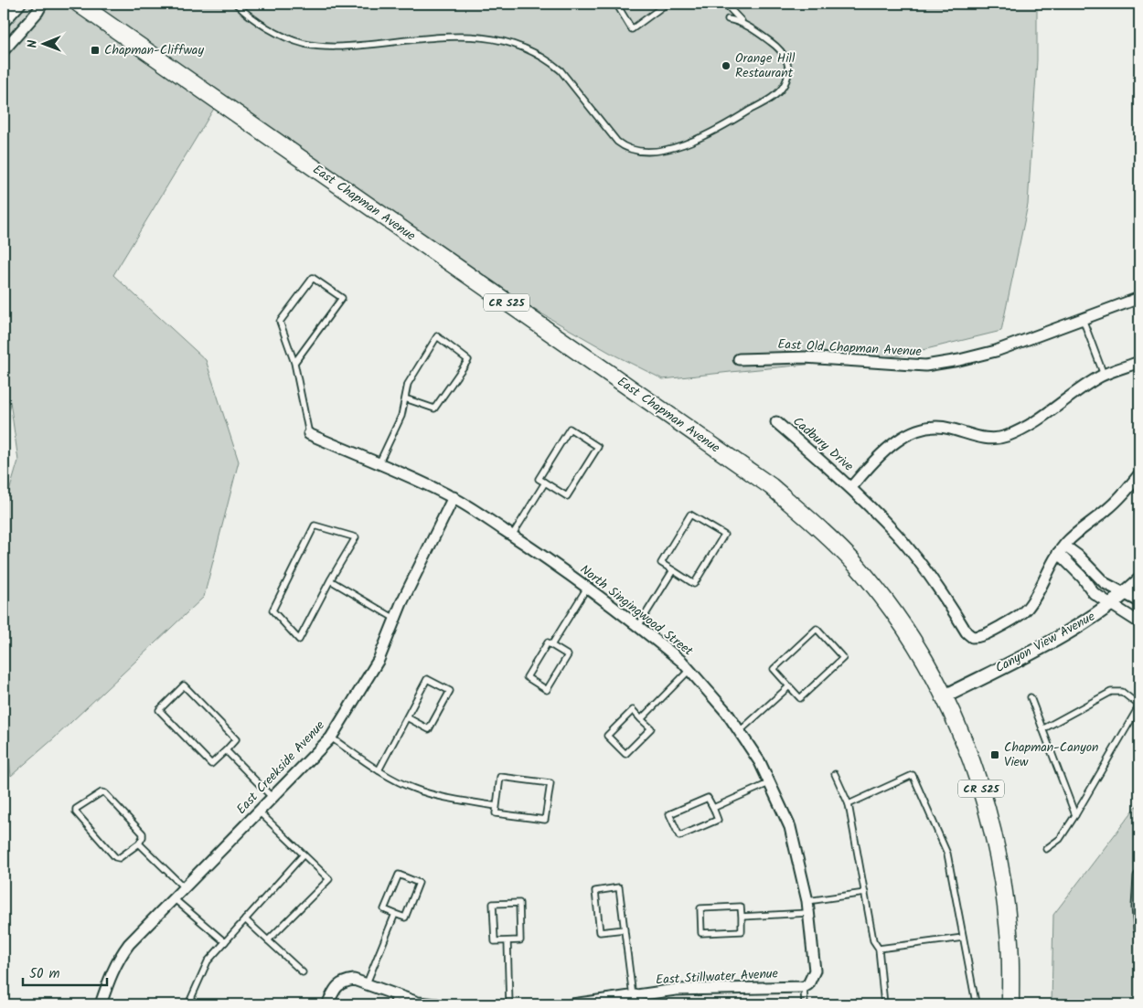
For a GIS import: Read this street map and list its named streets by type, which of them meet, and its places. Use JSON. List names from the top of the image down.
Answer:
{
  "streets": {
    "main road": ["East Chapman Avenue", "CR S25"],
    "street": [
      "East Old Chapman Avenue",
      "Cadbury Drive",
      "North Singingwood Street",
      "Canyon View Avenue",
      "East Creekside Avenue",
      "East Stillwater Avenue"
    ]
  },
  "crossings": [
    ["East Chapman Avenue", "Canyon View Avenue"],
    ["North Singingwood Street", "East Creekside Avenue"],
    ["North Singingwood Street", "East Stillwater Avenue"]
  ],
  "places": {
    "transit": ["Chapman-Cliffway", "Chapman-Canyon View"],
    "other": ["Orange Hill Restaurant"]
  },
  "scale_bar": "50 m",
  "north": "left"
}
